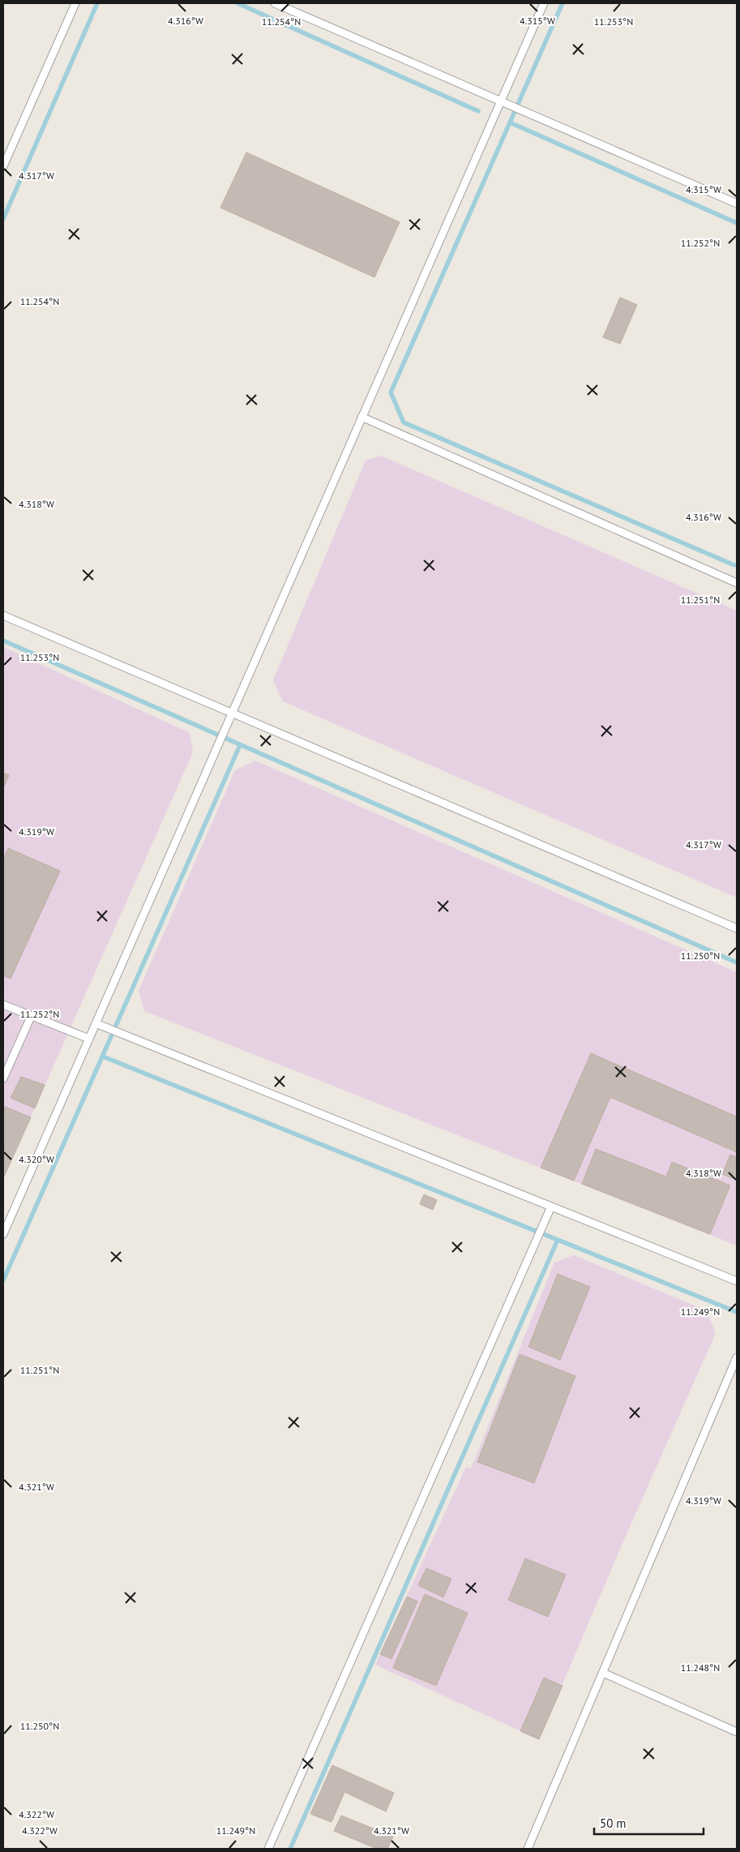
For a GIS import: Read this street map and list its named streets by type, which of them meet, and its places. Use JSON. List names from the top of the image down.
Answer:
{
  "scale_bar": "50 m",
  "coordinates": [
    "4.316°W",
    "4.315°W",
    "11.254°N",
    "11.253°N",
    "4.317°W",
    "11.252°N",
    "4.318°W",
    "11.251°N",
    "4.319°W",
    "11.250°N",
    "4.320°W",
    "11.249°N",
    "4.321°W",
    "11.248°N",
    "4.322°W"
  ]
}
